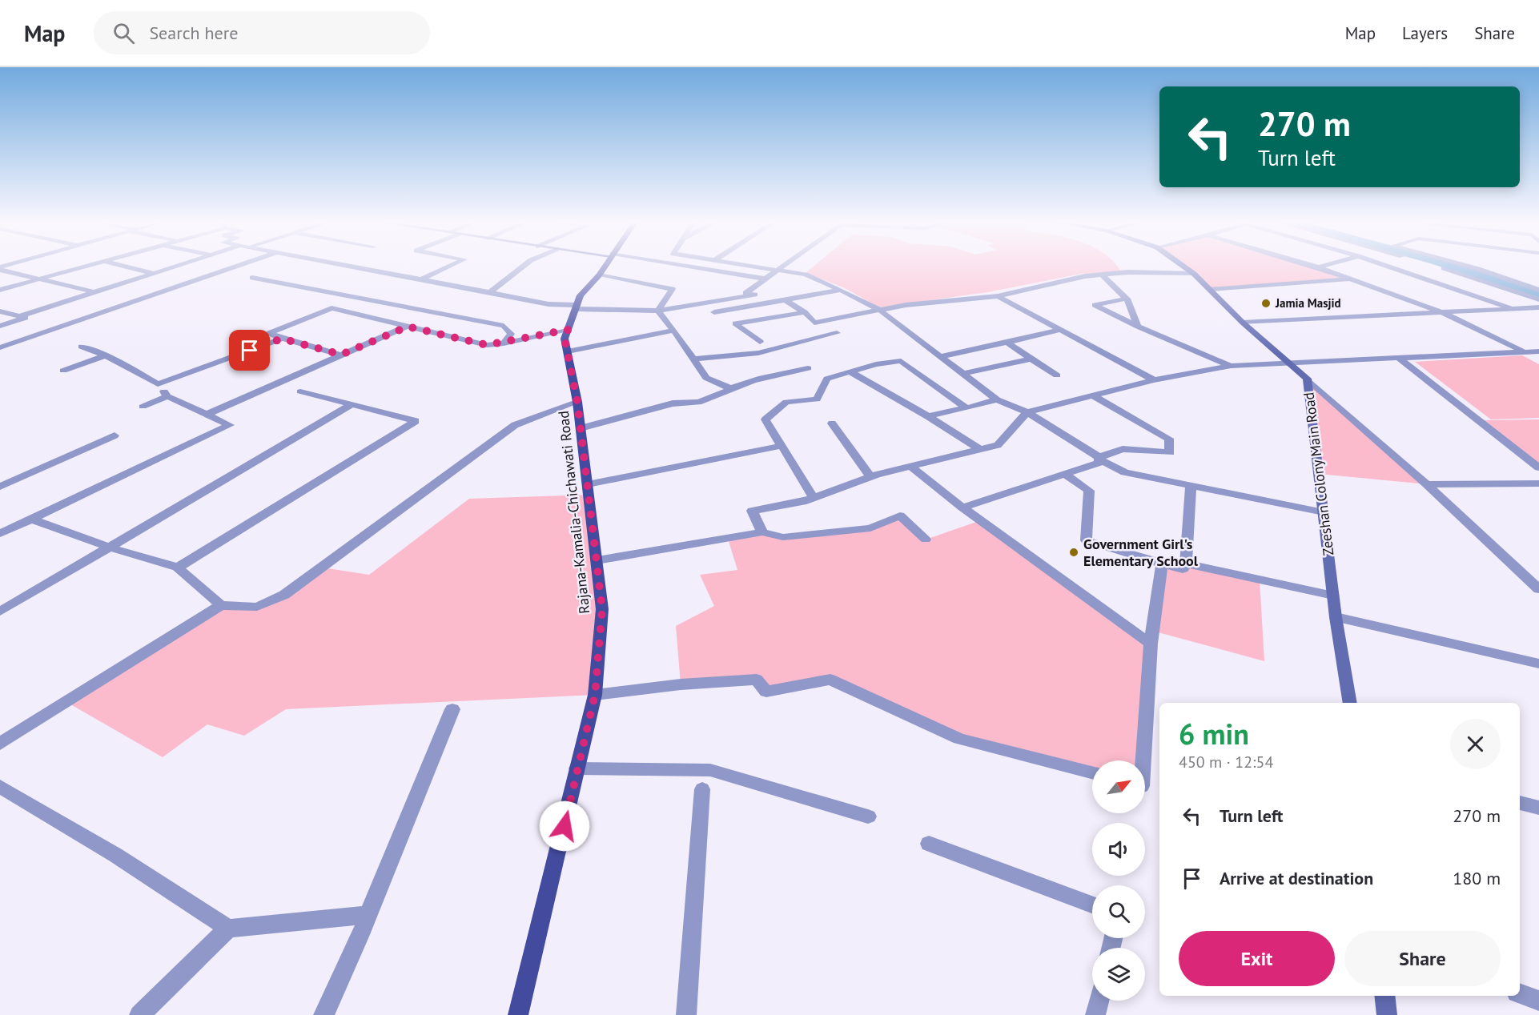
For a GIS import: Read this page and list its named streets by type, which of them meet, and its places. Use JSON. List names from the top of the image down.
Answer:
{
  "streets": {
    "main road": ["Rajana-Kamalia-Chichawati Road"],
    "street": ["Zeeshan Colony Main Road"]
  },
  "places": ["Jamia Masjid", "Government Girl's Elementary School"],
  "north": "top right",
  "page": {
    "header": "Map",
    "search": "Search here",
    "nav": ["Map", "Layers", "Share"],
    "turn": ["270 m", "Turn left"],
    "heading": ["6 min", "450 m · 12:54"],
    "list": [
      {
        "name": "Turn left",
        "value": "270 m"
      },
      {
        "name": "Arrive at destination",
        "value": "180 m"
      }
    ],
    "buttons": ["Exit", "Share"]
  }
}
